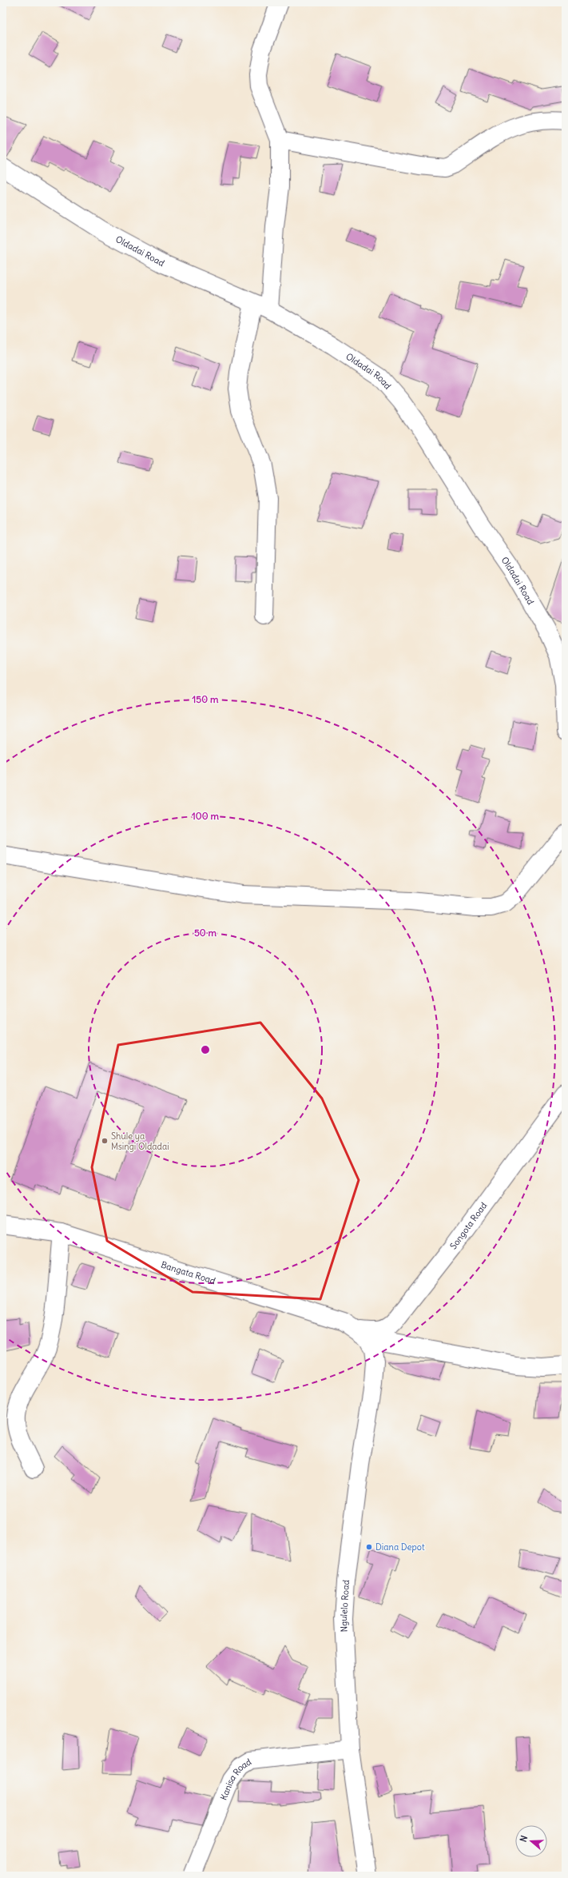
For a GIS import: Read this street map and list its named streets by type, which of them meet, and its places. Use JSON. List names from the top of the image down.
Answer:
{
  "streets": {
    "street": [
      "Oldadai Road",
      "Songota Road",
      "Bangata Road",
      "Ngulelo Road",
      "Kanisa Road"
    ]
  },
  "crossings": [
    ["Songota Road", "Bangata Road"],
    ["Songota Road", "Ngulelo Road"],
    ["Bangata Road", "Ngulelo Road"],
    ["Ngulelo Road", "Kanisa Road"]
  ],
  "places": ["Shule ya Msingi Oldadai", "Diana Depot"],
  "north": "left",
  "rings": ["150 m", "100 m", "50 m"]
}
